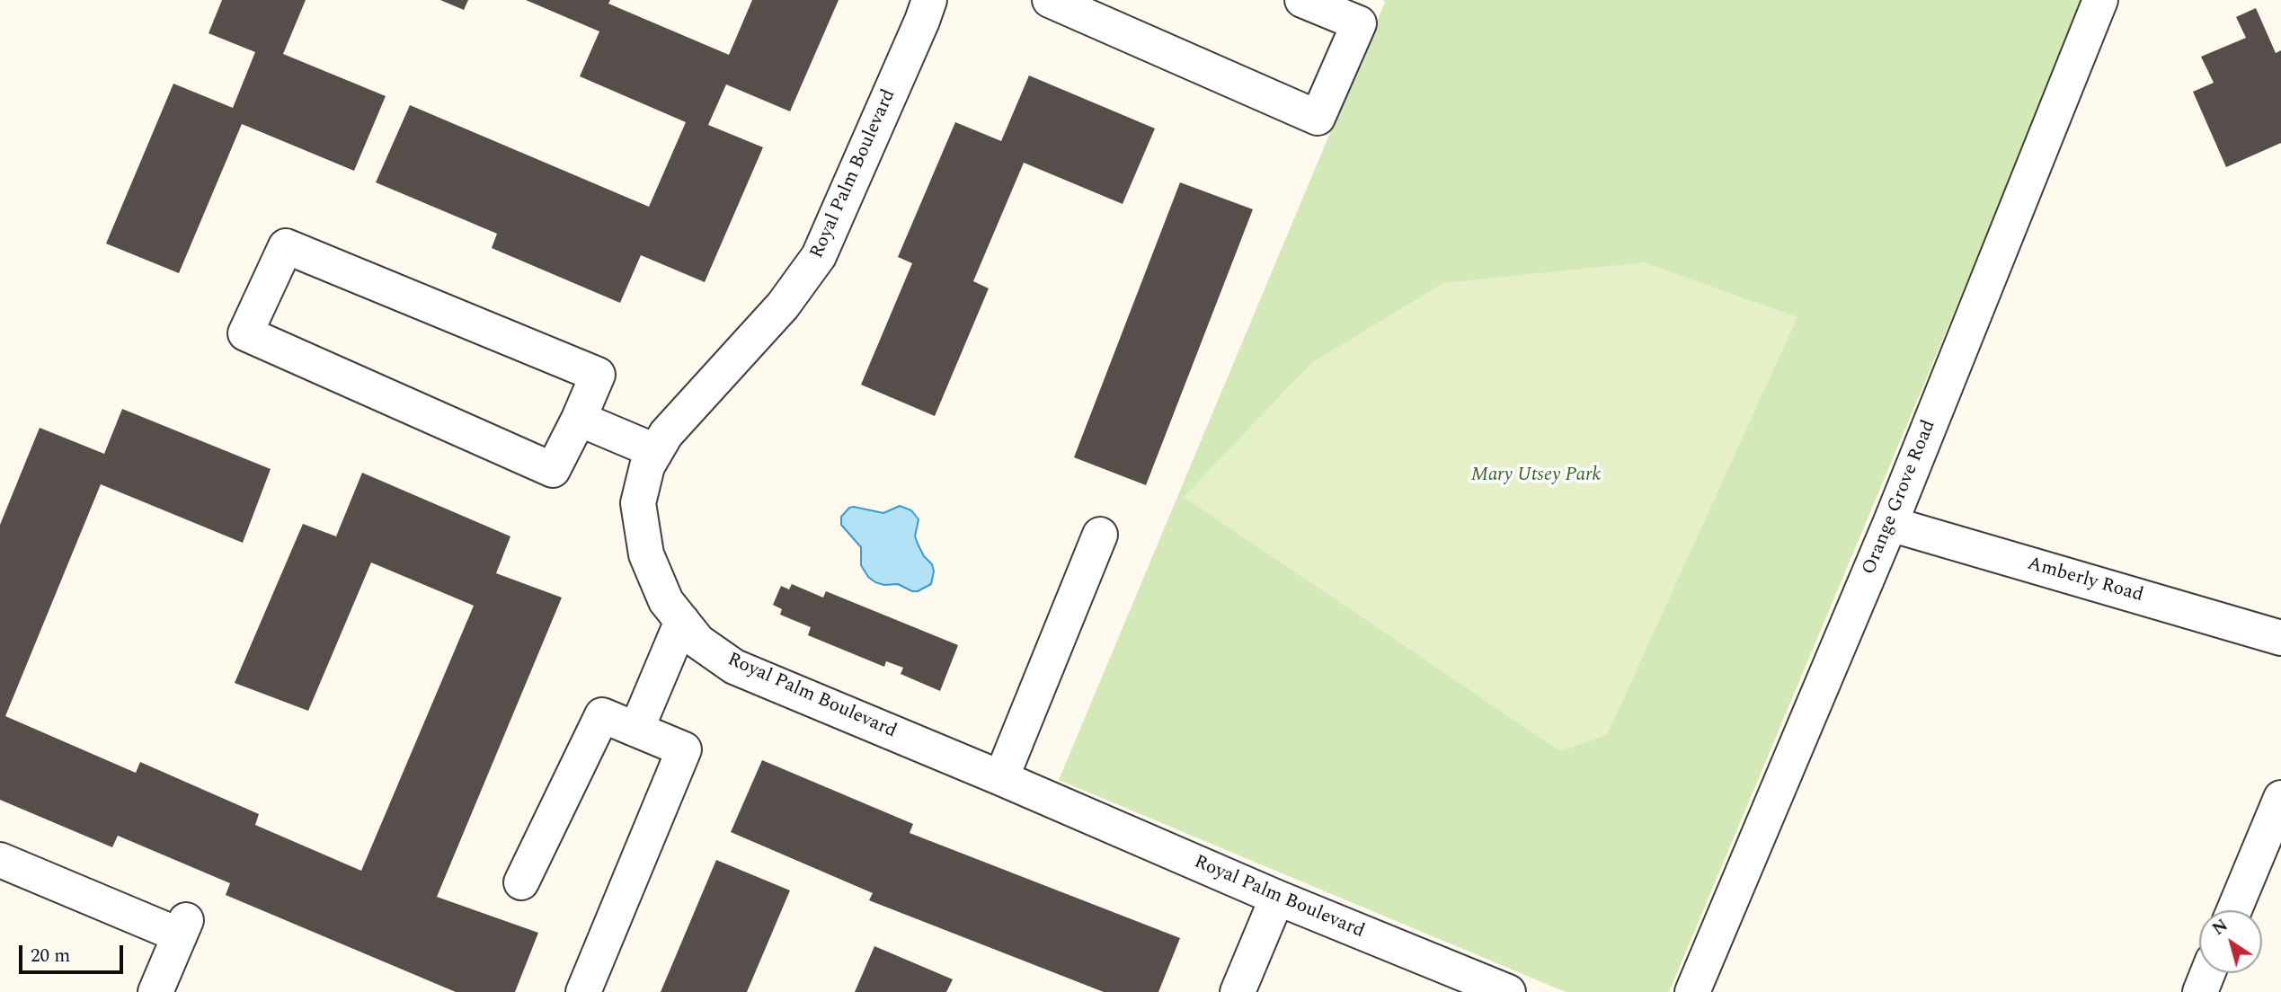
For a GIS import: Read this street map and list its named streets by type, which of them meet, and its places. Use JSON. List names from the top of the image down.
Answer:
{
  "streets": {
    "street": ["Royal Palm Boulevard", "Orange Grove Road", "Amberly Road"]
  },
  "crossings": [
    ["Orange Grove Road", "Amberly Road"]
  ],
  "parks": ["Mary Utsey Park"],
  "scale_bar": "20 m",
  "north": "top left"
}
